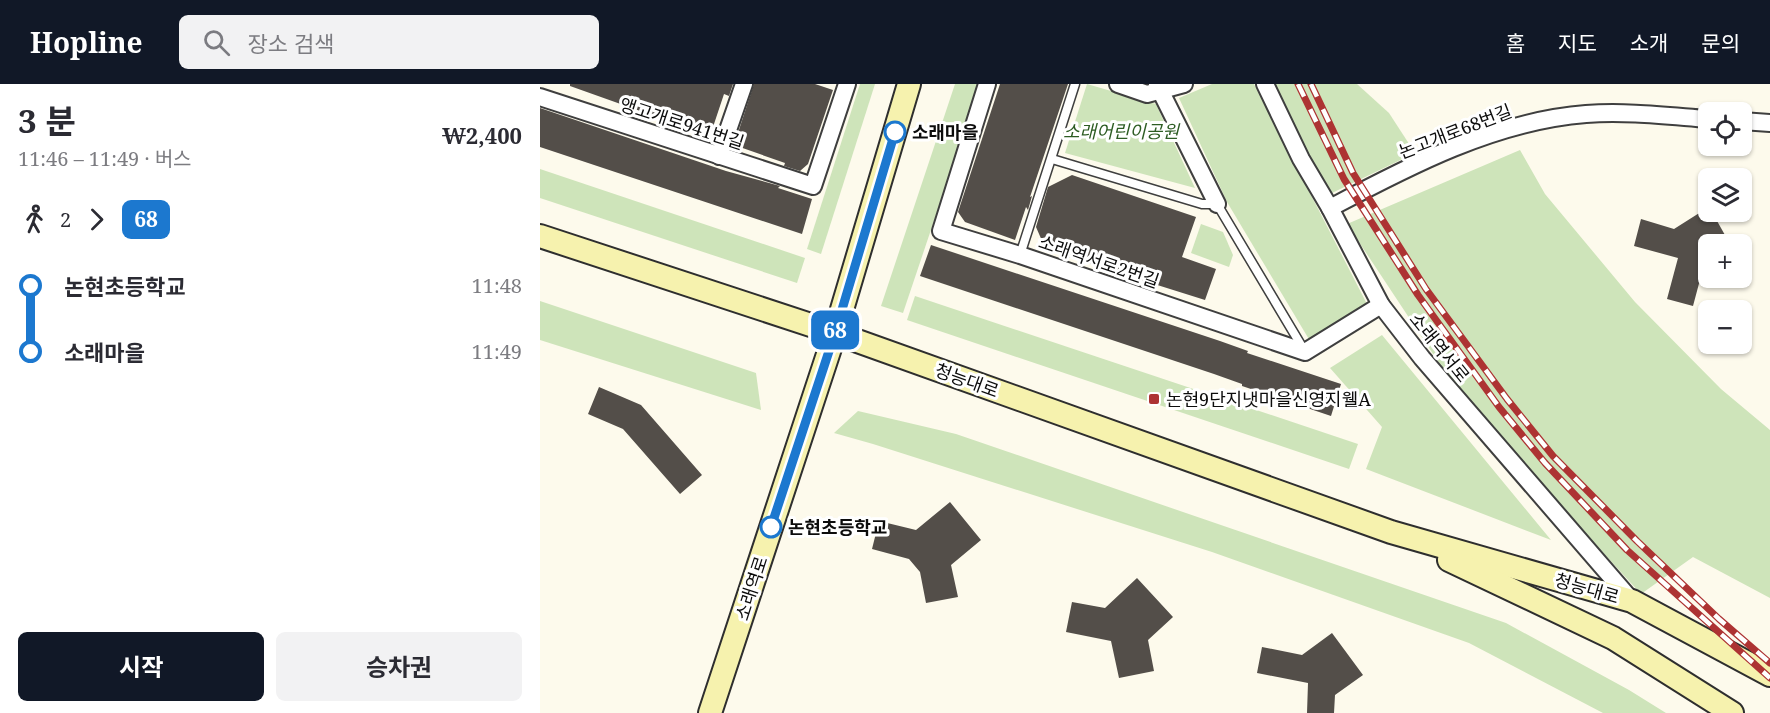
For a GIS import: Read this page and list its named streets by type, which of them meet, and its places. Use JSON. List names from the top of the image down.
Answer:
{
  "streets": {
    "main road": ["청능대로", "소래역로"],
    "street": [
      "앵고개로941번길",
      "논고개로68번길",
      "소래역서로2번길",
      "소래역서로"
    ]
  },
  "crossings": [
    ["논고개로68번길", "소래역서로"],
    ["소래역서로", "청능대로"],
    ["청능대로", "소래역로"]
  ],
  "parks": ["소래어린이공원"],
  "places": {
    "other": ["소래마을", "논현초등학교"],
    "transit": ["논현9단지냇마을신영지웰A"]
  },
  "lines": ["bus line 68"],
  "page": {
    "header": "Hopline",
    "search": "장소 검색",
    "nav": [
      "홈",
      "지도",
      "소개",
      "문의"
    ],
    "heading": ["3 분", "11:46 – 11:49 · 버스", "₩2,400"],
    "on_map": "68",
    "map_buttons": ["+", "−"],
    "legs": ["2", "68"],
    "list": [
      {
        "name": "논현초등학교",
        "value": "11:48"
      },
      {
        "name": "소래마을",
        "value": "11:49"
      }
    ],
    "buttons": ["시작", "승차권"]
  }
}
